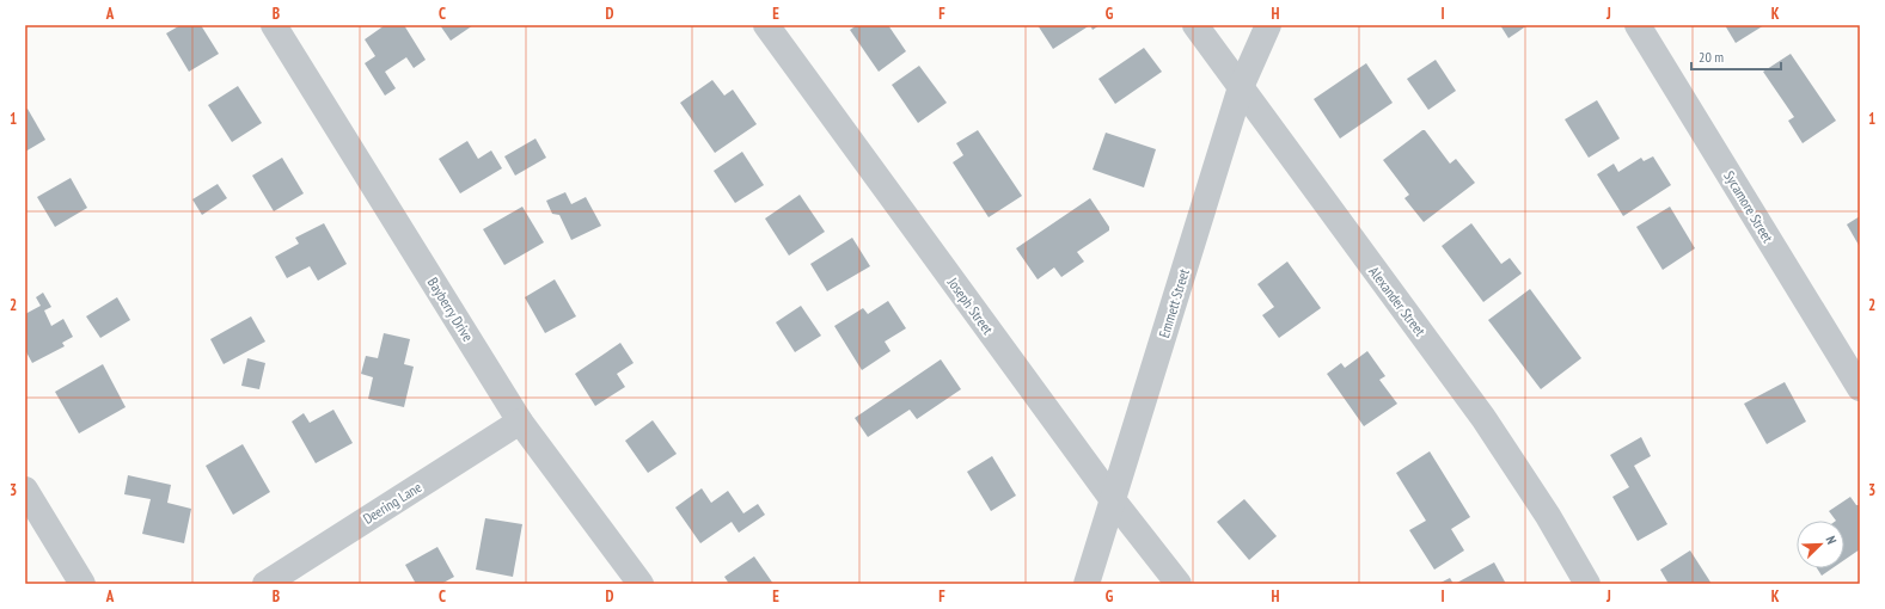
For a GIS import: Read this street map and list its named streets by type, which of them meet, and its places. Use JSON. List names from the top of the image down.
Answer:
{
  "streets": {
    "street": [
      "Sycamore Street",
      "Alexander Street",
      "Emmett Street",
      "Joseph Street",
      "Bayberry Drive",
      "Deering Lane"
    ]
  },
  "crossings": [
    ["Alexander Street", "Emmett Street"],
    ["Emmett Street", "Joseph Street"],
    ["Bayberry Drive", "Deering Lane"]
  ],
  "scale_bar": "20 m",
  "north": "top right",
  "grid": {
    "columns": [
      "A",
      "B",
      "C",
      "D",
      "E",
      "F",
      "G",
      "H",
      "I",
      "J",
      "K"
    ],
    "rows": ["1", "2", "3"]
  }
}
